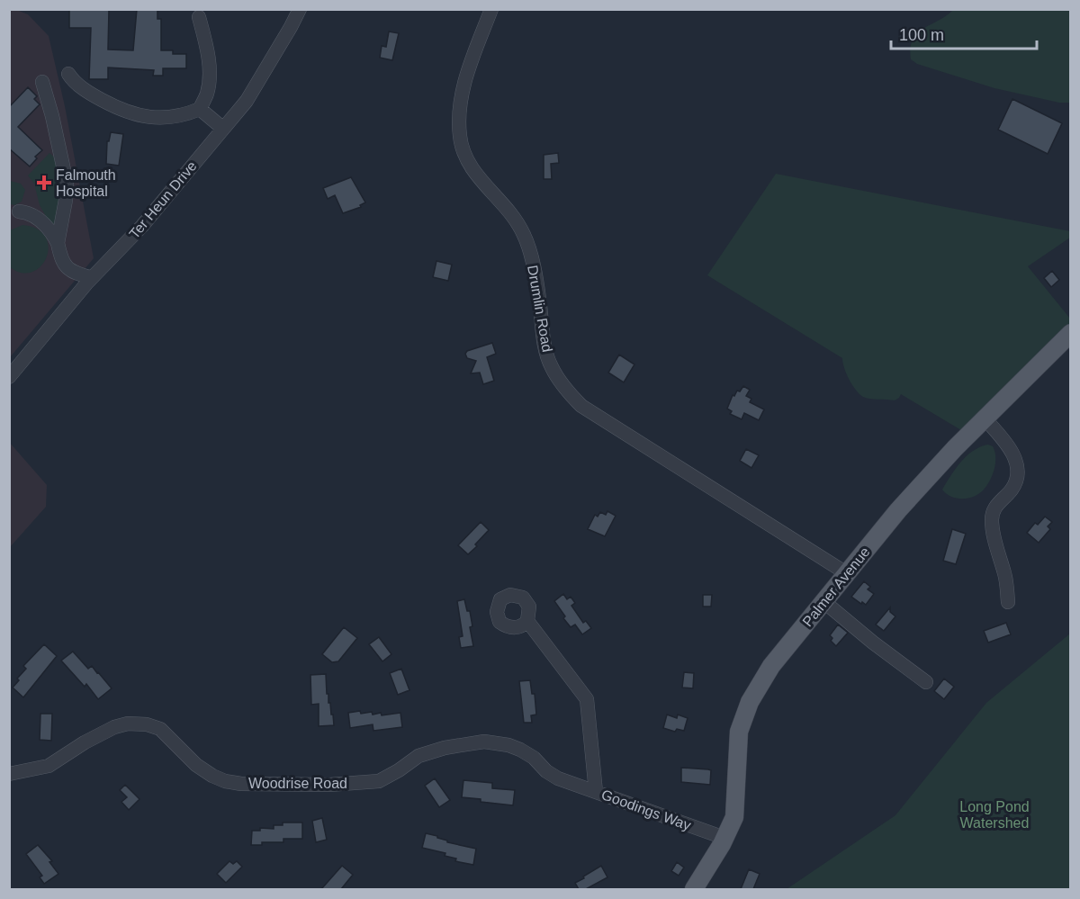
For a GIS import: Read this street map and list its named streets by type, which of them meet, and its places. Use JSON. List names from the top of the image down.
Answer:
{
  "streets": {
    "main road": ["Palmer Avenue"],
    "street": [
      "Ter Heun Drive",
      "Drumlin Road",
      "Woodrise Road",
      "Goodings Way"
    ]
  },
  "crossings": [
    ["Drumlin Road", "Palmer Avenue"],
    ["Palmer Avenue", "Goodings Way"],
    ["Woodrise Road", "Goodings Way"]
  ],
  "parks": ["Long Pond Watershed"],
  "places": {
    "health": ["Falmouth Hospital"]
  },
  "scale_bar": "100 m"
}
